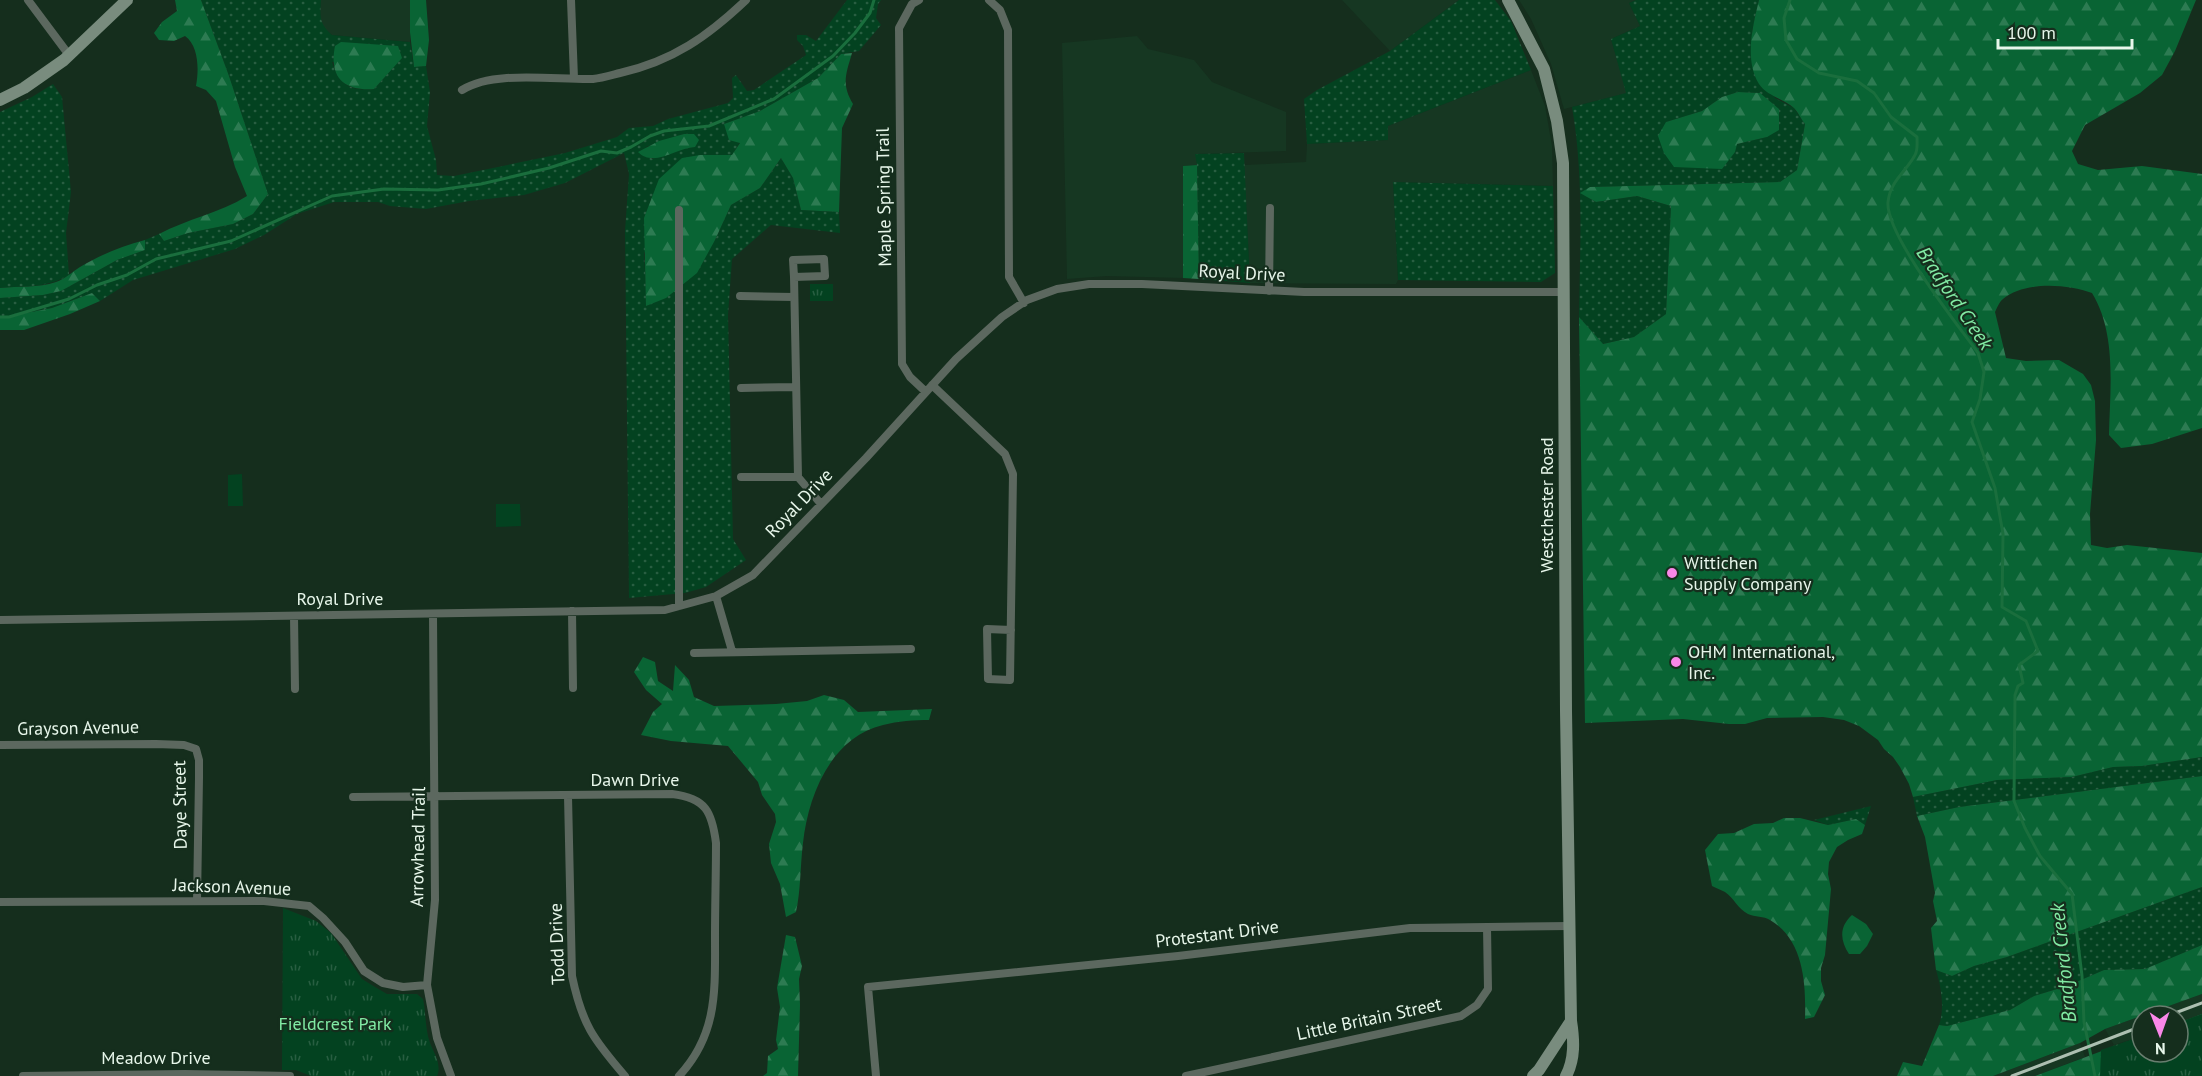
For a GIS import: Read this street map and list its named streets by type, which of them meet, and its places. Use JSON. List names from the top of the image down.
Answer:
{
  "streets": {
    "street": [
      "Maple Spring Trail",
      "Royal Drive",
      "Westchester Road",
      "Grayson Avenue",
      "Dawn Drive",
      "Daye Street",
      "Arrowhead Trail",
      "Jackson Avenue",
      "Protestant Drive",
      "Todd Drive",
      "Little Britain Street",
      "Meadow Drive"
    ]
  },
  "crossings": [
    ["Maple Spring Trail", "Royal Drive"],
    ["Royal Drive", "Westchester Road"],
    ["Royal Drive", "Arrowhead Trail"],
    ["Westchester Road", "Protestant Drive"],
    ["Grayson Avenue", "Daye Street"],
    ["Dawn Drive", "Arrowhead Trail"],
    ["Dawn Drive", "Todd Drive"],
    ["Daye Street", "Jackson Avenue"],
    ["Arrowhead Trail", "Jackson Avenue"],
    ["Protestant Drive", "Little Britain Street"]
  ],
  "water": ["Bradford Creek"],
  "parks": ["Fieldcrest Park"],
  "places": ["Wittichen Supply Company", "OHM International, Inc."],
  "scale_bar": "100 m",
  "north": "bottom"
}
